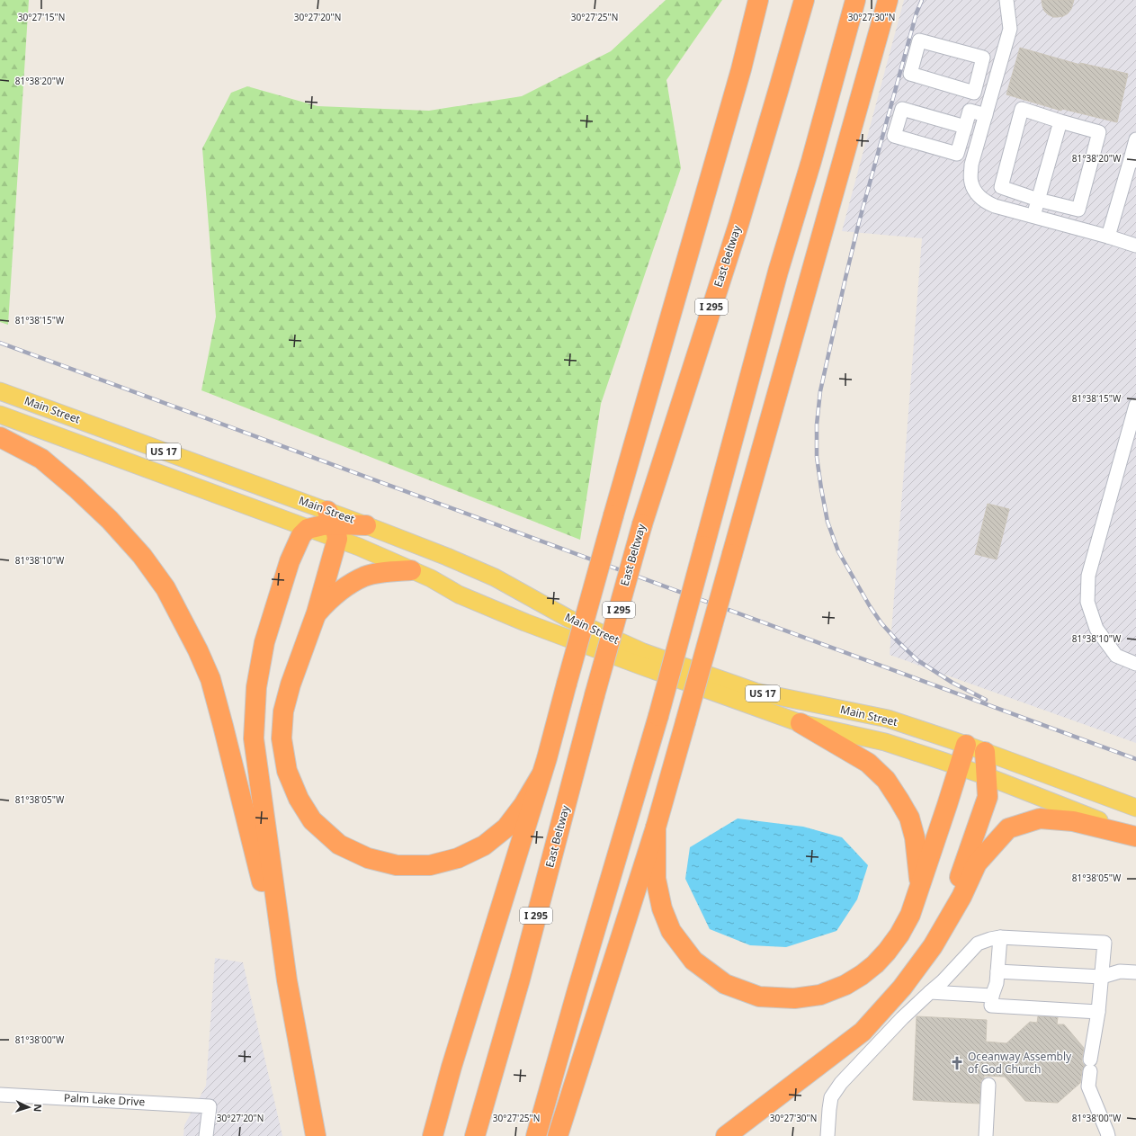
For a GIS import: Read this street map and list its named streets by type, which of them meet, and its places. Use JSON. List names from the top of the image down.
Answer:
{
  "streets": {
    "highway": ["East Beltway", "I 295"],
    "main road": ["Main Street", "US 17"],
    "street": ["Palm Lake Drive"]
  },
  "places": {
    "church": ["Oceanway Assembly of God Church"]
  },
  "north": "right",
  "coordinates": [
    "30°27'15\"N",
    "30°27'20\"N",
    "30°27'25\"N",
    "30°27'30\"N",
    "81°38'20\"W",
    "81°38'15\"W",
    "81°38'10\"W",
    "81°38'05\"W",
    "81°38'00\"W"
  ]
}
